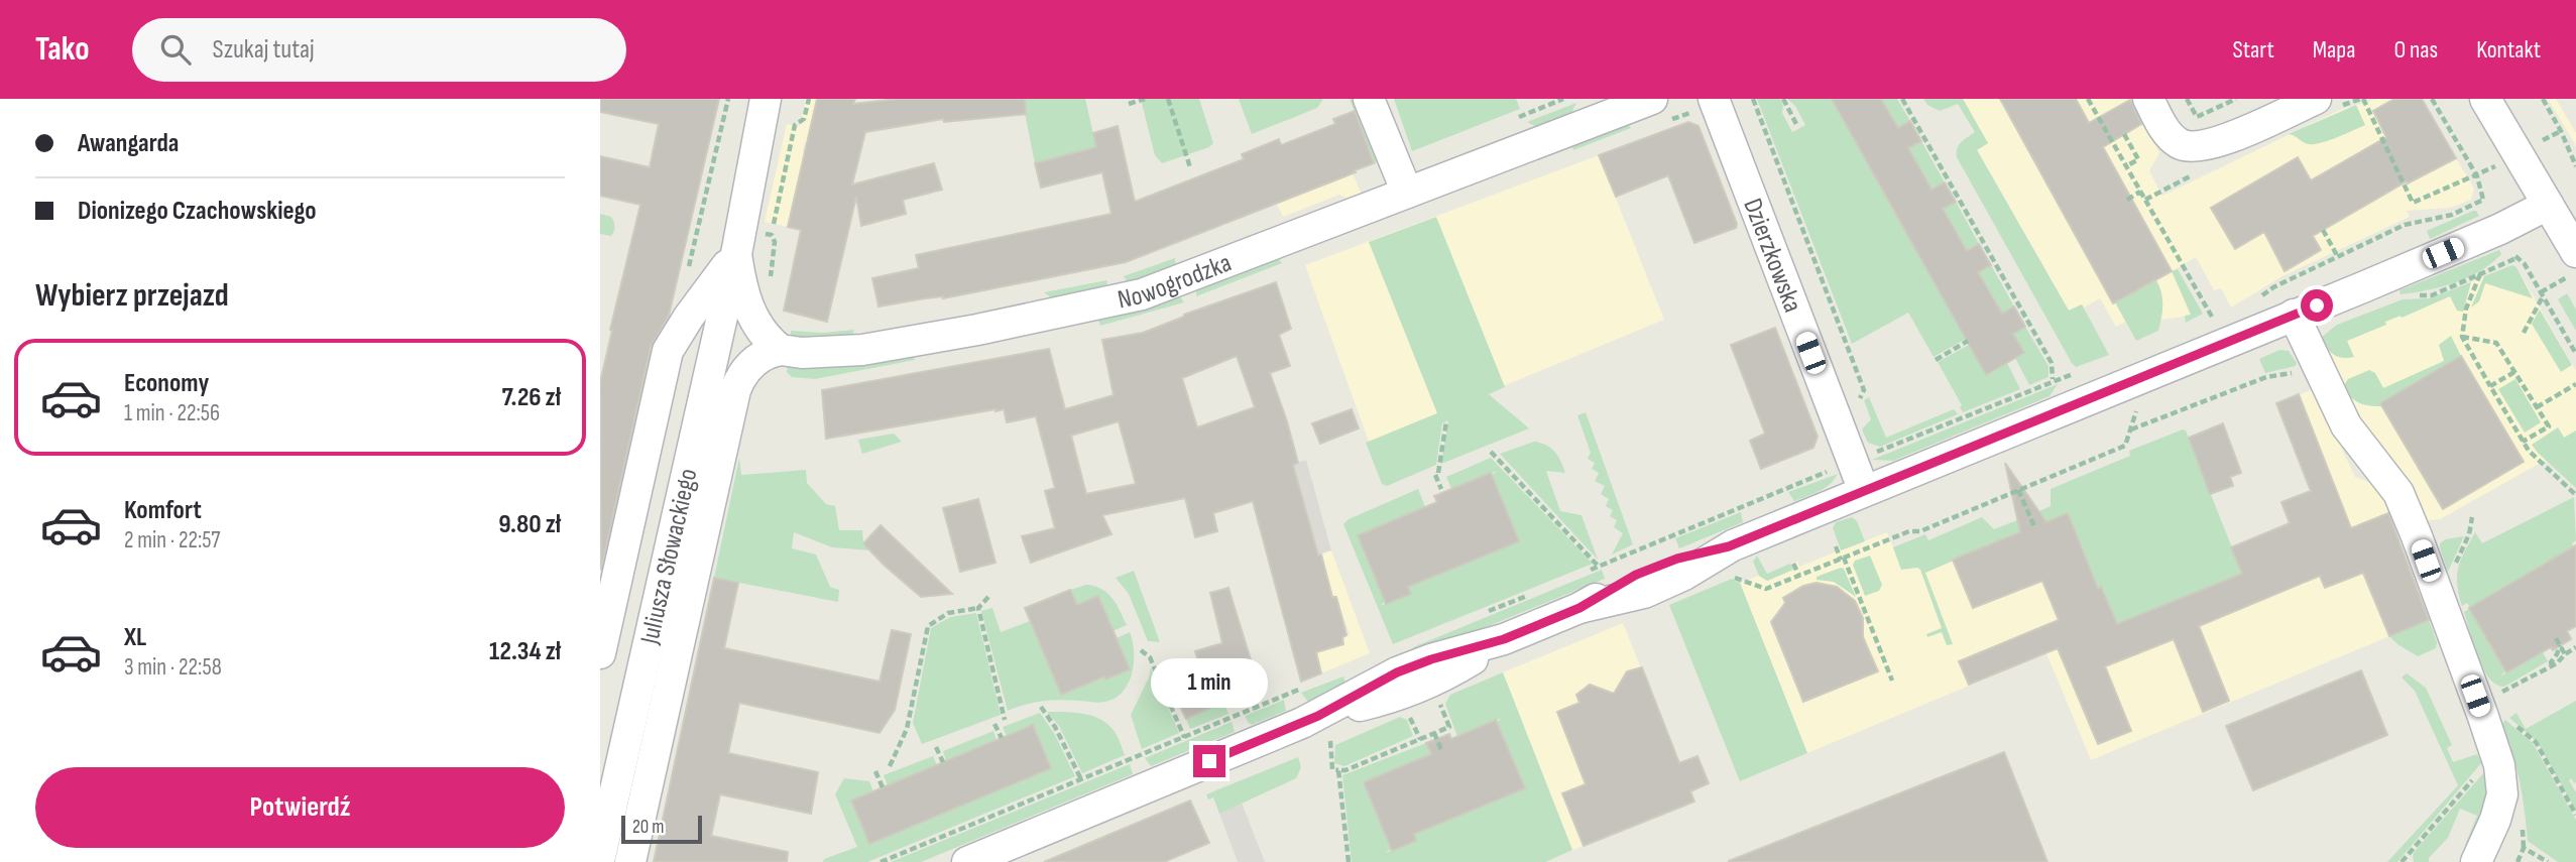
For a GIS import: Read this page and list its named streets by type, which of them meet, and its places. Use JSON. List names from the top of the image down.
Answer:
{
  "streets": {
    "street": ["Dzierzkowska", "Nowogrodzka", "Juliusza Słowackiego"]
  },
  "crossings": [
    ["Nowogrodzka", "Juliusza Słowackiego"]
  ],
  "scale_bar": "20 m",
  "page": {
    "header": "Tako",
    "search": "Szukaj tutaj",
    "nav": [
      "Start",
      "Mapa",
      "O nas",
      "Kontakt"
    ],
    "banner": ["Awangarda", "Dionizego Czachowskiego"],
    "heading": "Wybierz przejazd",
    "list": [
      {
        "name": "Economy",
        "note": "1 min · 22:56",
        "value": "7.26 zł"
      },
      {
        "name": "Komfort",
        "note": "2 min · 22:57",
        "value": "9.80 zł"
      },
      {
        "name": "XL",
        "note": "3 min · 22:58",
        "value": "12.34 zł"
      }
    ],
    "bubble": "1 min",
    "buttons": "Potwierdź",
    "scale": "20 m"
  }
}
